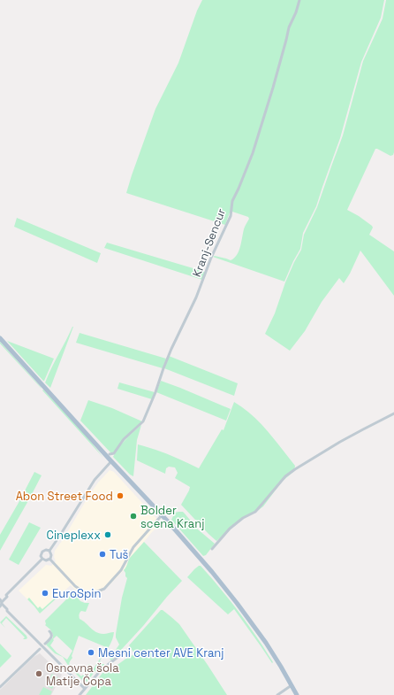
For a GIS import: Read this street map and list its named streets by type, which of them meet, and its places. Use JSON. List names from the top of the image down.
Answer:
{
  "streets": {
    "street": ["Kranj-Sencur"]
  },
  "places": [
    "Abon Street Food",
    "Bolder scena Kranj",
    "Cineplexx",
    "Tuš",
    "EuroSpin",
    "Mesni center AVE Kranj",
    "Osnovna šola Matije Čopa"
  ]
}
